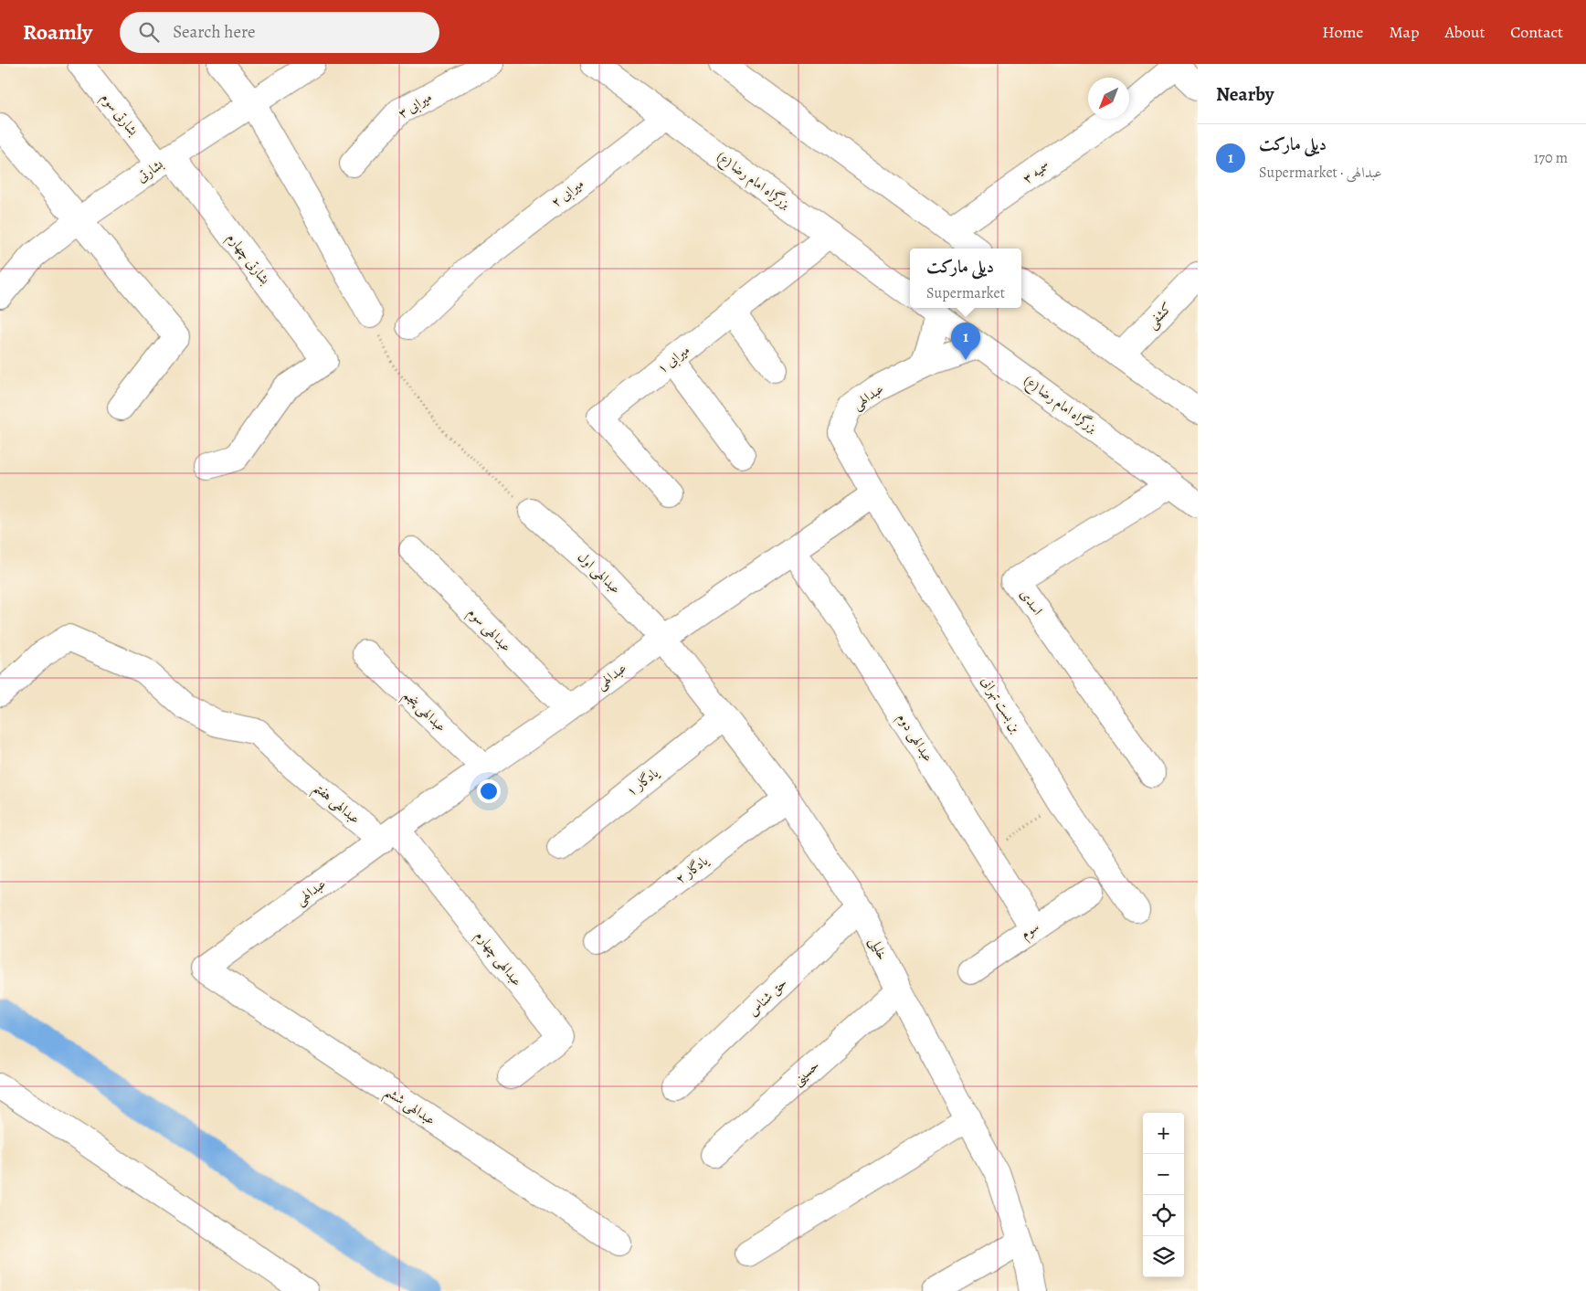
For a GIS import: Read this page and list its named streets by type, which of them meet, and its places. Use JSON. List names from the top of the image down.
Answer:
{
  "streets": {
    "main road": [
      "میرابی ۳",
      "بشارتی سوم",
      "بشارتی",
      "سمیه ۳",
      "بزرگراه امام رضا (ع)",
      "میرابی ۲",
      "بشارتی چهارم",
      "کشفی",
      "میرابی ۱",
      "عبدالهی",
      "عبدالهی اول",
      "اسدی",
      "عبدالهی سوم",
      "بن بست تهرانی",
      "عبدالهی پنجم",
      "عبدالهی دوم",
      "یادگار ۱",
      "عبدالهی هفتم",
      "یادگار ۲",
      "سوم",
      "خلیلی",
      "عبدالهی چهارم",
      "حق شناس",
      "حسینی",
      "عبدالهی ششم"
    ]
  },
  "crossings": [
    ["بشارتی سوم", "بشارتی"],
    ["بشارتی سوم", "بشارتی چهارم"],
    ["بشارتی", "بشارتی چهارم"],
    ["بزرگراه امام رضا (ع)", "میرابی ۲"],
    ["بزرگراه امام رضا (ع)", "میرابی ۱"],
    ["بزرگراه امام رضا (ع)", "عبدالهی"],
    ["بزرگراه امام رضا (ع)", "اسدی"],
    ["عبدالهی", "عبدالهی اول"],
    ["عبدالهی", "عبدالهی سوم"],
    ["عبدالهی", "بن بست تهرانی"],
    ["عبدالهی", "عبدالهی پنجم"],
    ["عبدالهی", "عبدالهی دوم"],
    ["عبدالهی", "عبدالهی هفتم"],
    ["عبدالهی", "خلیلی"],
    ["عبدالهی", "عبدالهی چهارم"],
    ["عبدالهی", "عبدالهی ششم"],
    ["عبدالهی اول", "خلیلی"],
    ["عبدالهی دوم", "سوم"],
    ["یادگار ۱", "خلیلی"],
    ["عبدالهی هفتم", "عبدالهی چهارم"],
    ["یادگار ۲", "خلیلی"],
    ["خلیلی", "حق شناس"],
    ["خلیلی", "حسینی"]
  ],
  "north": "bottom left",
  "page": {
    "header": "Roamly",
    "search": "Search here",
    "nav": [
      "Home",
      "Map",
      "About",
      "Contact"
    ],
    "heading": "Nearby",
    "list": [
      {
        "mark": "1",
        "name": "دیلی مارکت",
        "note": "Supermarket · عبدالهی",
        "value": "170 m"
      }
    ],
    "popup": ["دیلی مارکت", "Supermarket"],
    "pins": "1",
    "map_buttons": ["+", "−"]
  }
}
